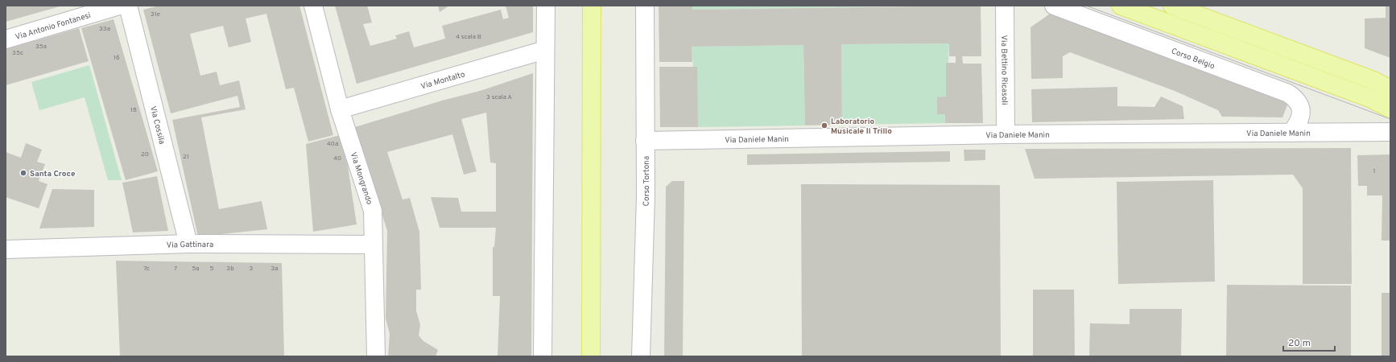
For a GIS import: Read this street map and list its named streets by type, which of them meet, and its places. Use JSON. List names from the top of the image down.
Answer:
{
  "streets": {
    "street": [
      "Via Antonio Fontanesi",
      "Corso Belgio",
      "Via Bettino Ricasoli",
      "Via Montalto",
      "Via Cossila",
      "Via Daniele Manin",
      "Via Mongrando",
      "Corso Tortona",
      "Via Gattinara"
    ]
  },
  "crossings": [
    ["Corso Belgio", "Via Daniele Manin"],
    ["Via Bettino Ricasoli", "Via Daniele Manin"],
    ["Via Montalto", "Via Mongrando"],
    ["Via Cossila", "Via Gattinara"],
    ["Via Daniele Manin", "Corso Tortona"],
    ["Via Mongrando", "Via Gattinara"]
  ],
  "places": ["Laboratorio Musicale Il Trillo", "Santa Croce"],
  "house_numbers": [
    "31e",
    "33a",
    "4 scala B",
    "35a",
    "35c",
    "16",
    "3 scala A",
    "18",
    "40a",
    "20",
    "21",
    "40",
    "1",
    "7c",
    "7",
    "5a",
    "5",
    "3b",
    "3",
    "3a"
  ],
  "scale_bar": "20 m"
}
